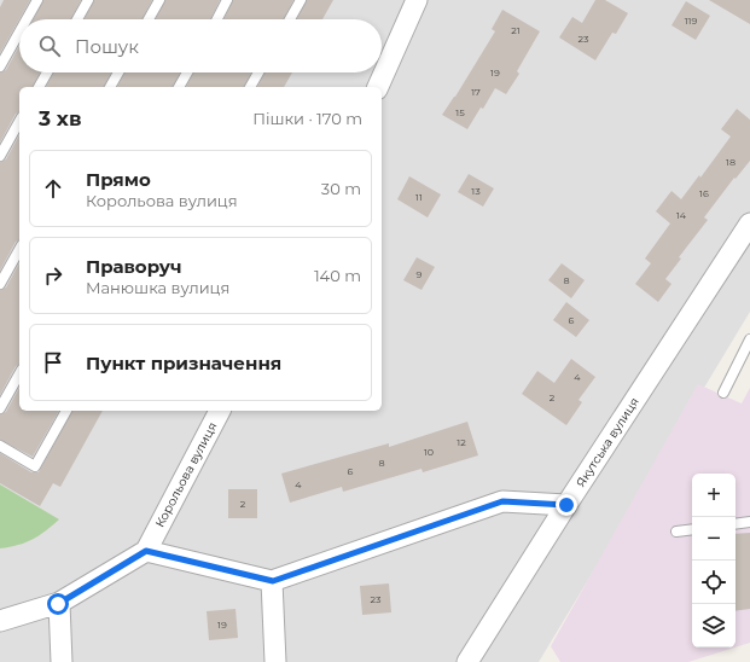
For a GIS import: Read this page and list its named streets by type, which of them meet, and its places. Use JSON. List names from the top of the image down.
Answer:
{
  "streets": {
    "street": ["Якутська вулиця", "Корольова вулиця"]
  },
  "house_numbers": [
    "119",
    "21",
    "23",
    "19",
    "17",
    "15",
    "18",
    "13",
    "16",
    "11",
    "14",
    "9",
    "8",
    "6",
    "4",
    "2",
    "12",
    "10",
    "8",
    "6",
    "4",
    "2",
    "23",
    "19"
  ],
  "page": {
    "search": "Пошук",
    "heading": ["3 хв", "Пішки · 170 m"],
    "list": [
      ["Прямо", "Корольова вулиця", "30 m"],
      ["Праворуч", "Манюшка вулиця", "140 m"],
      "Пункт призначення"
    ],
    "map_buttons": ["+", "−"]
  }
}
